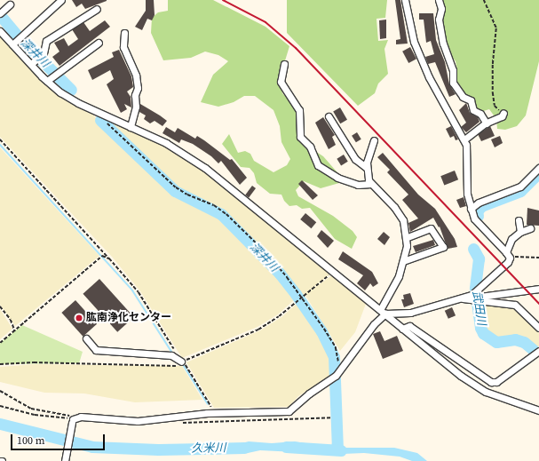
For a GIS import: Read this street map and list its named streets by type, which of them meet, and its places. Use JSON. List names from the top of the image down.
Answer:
{
  "water": ["深井川", "武田川", "久米川"],
  "places": ["肱南浄化センター"],
  "scale_bar": "100 m"
}
